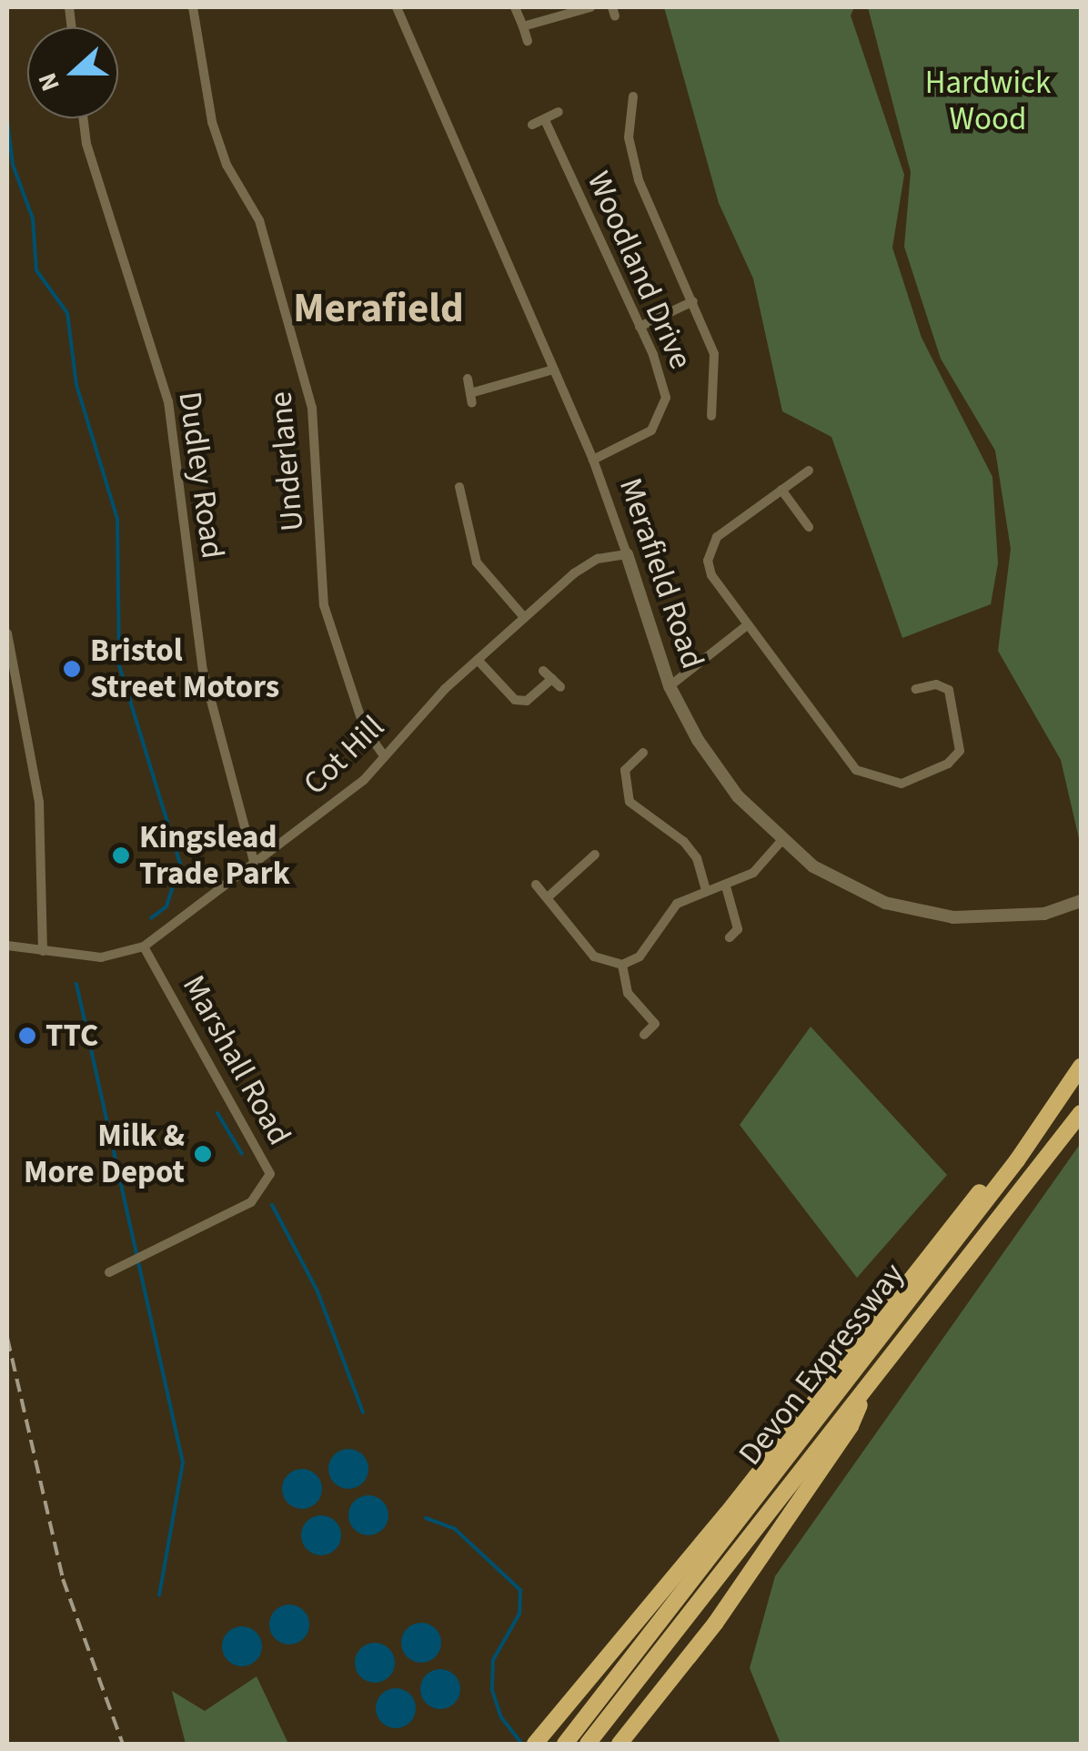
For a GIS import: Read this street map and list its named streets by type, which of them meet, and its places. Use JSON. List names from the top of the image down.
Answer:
{
  "streets": {
    "highway": ["Devon Expressway"],
    "street": [
      "Woodland Drive",
      "Underlane",
      "Dudley Road",
      "Merafield Road",
      "Cot Hill",
      "Marshall Road"
    ]
  },
  "crossings": [
    ["Woodland Drive", "Merafield Road"],
    ["Underlane", "Cot Hill"],
    ["Dudley Road", "Cot Hill"],
    ["Merafield Road", "Cot Hill"],
    ["Cot Hill", "Marshall Road"]
  ],
  "districts": ["Merafield"],
  "parks": ["Hardwick Wood"],
  "places": [
    "Bristol Street Motors",
    "Kingslead Trade Park",
    "TTC",
    "Milk & More Depot"
  ],
  "north": "left"
}
